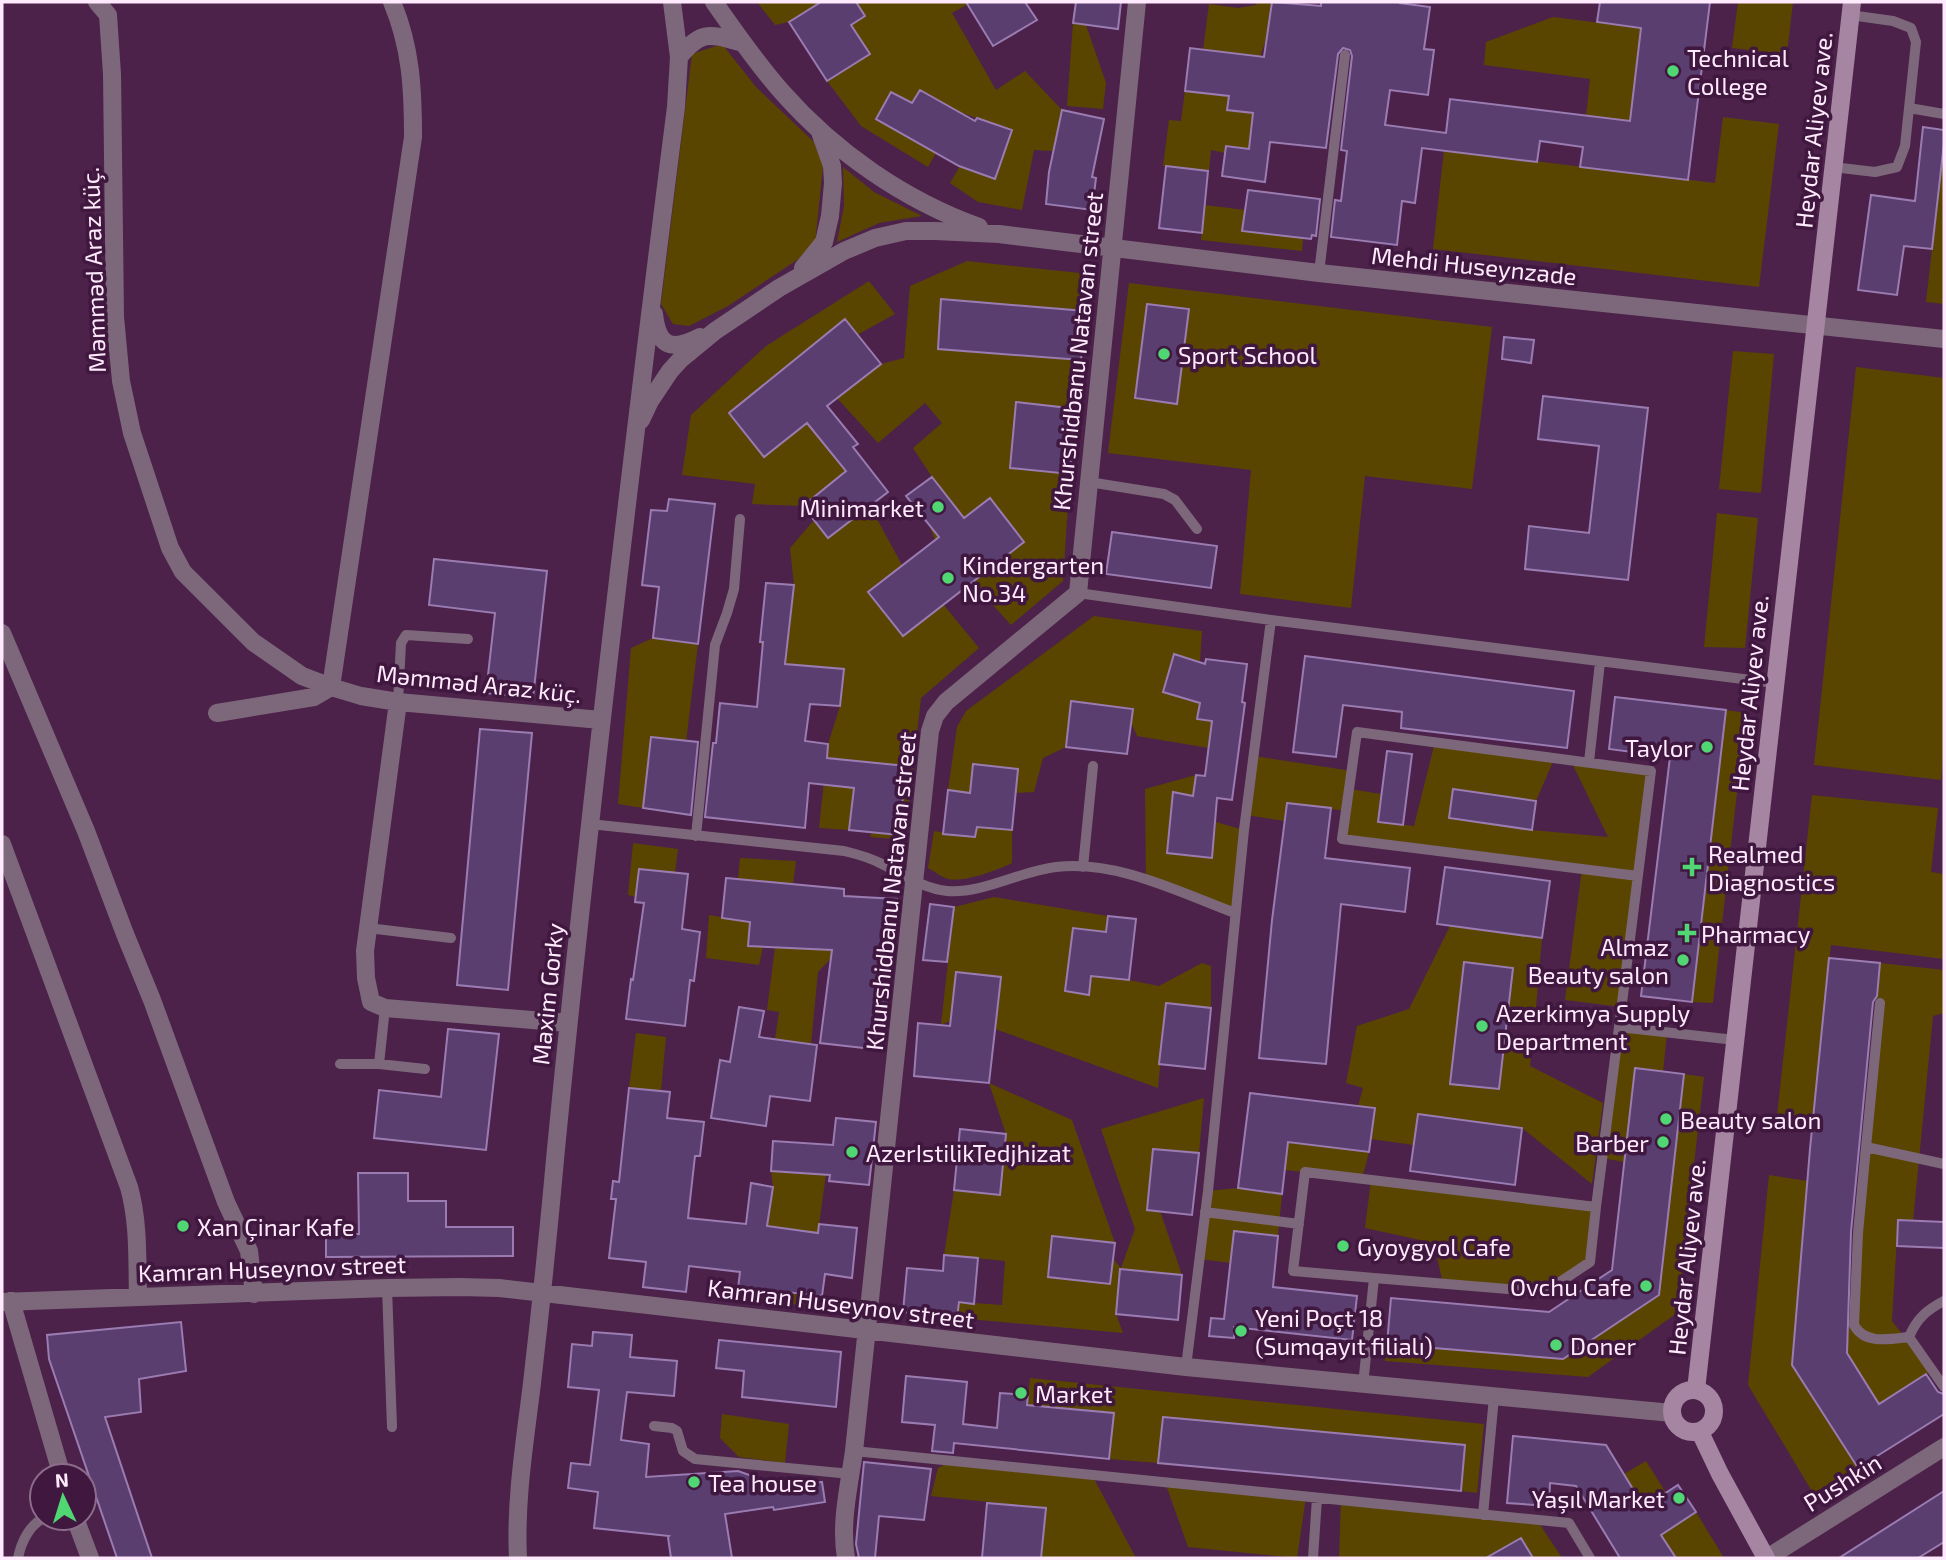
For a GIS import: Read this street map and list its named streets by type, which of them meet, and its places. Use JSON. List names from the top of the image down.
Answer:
{
  "streets": {
    "main road": ["Heydar Aliyev ave."],
    "street": [
      "Mehdi Huseynzade",
      "Məmməd Araz küç.",
      "Khurshidbanu Natavan street",
      "Maxim Gorky",
      "Kamran Huseynov street",
      "Pushkin"
    ]
  },
  "crossings": [
    ["Heydar Aliyev ave.", "Mehdi Huseynzade"],
    ["Heydar Aliyev ave.", "Kamran Huseynov street"],
    ["Mehdi Huseynzade", "Khurshidbanu Natavan street"],
    ["Məmməd Araz küç.", "Maxim Gorky"],
    ["Khurshidbanu Natavan street", "Kamran Huseynov street"],
    ["Maxim Gorky", "Kamran Huseynov street"]
  ],
  "places": {
    "other": [
      "Technical College",
      "Sport School",
      "Minimarket",
      "Kindergarten No.34",
      "Taylor",
      "Almaz Beauty salon",
      "Azerkimya Supply Department",
      "Beauty salon",
      "Barber",
      "AzerIstilikTedjhizat",
      "Xan Çinar Kafe",
      "Gyoygyol Cafe",
      "Ovchu Cafe",
      "Yeni Poçt 18 (Sumqayıt filialı)",
      "Doner",
      "Market",
      "Tea house",
      "Yaşıl Market"
    ],
    "health": ["Realmed Diagnostics", "Pharmacy"]
  },
  "north": "top"
}
